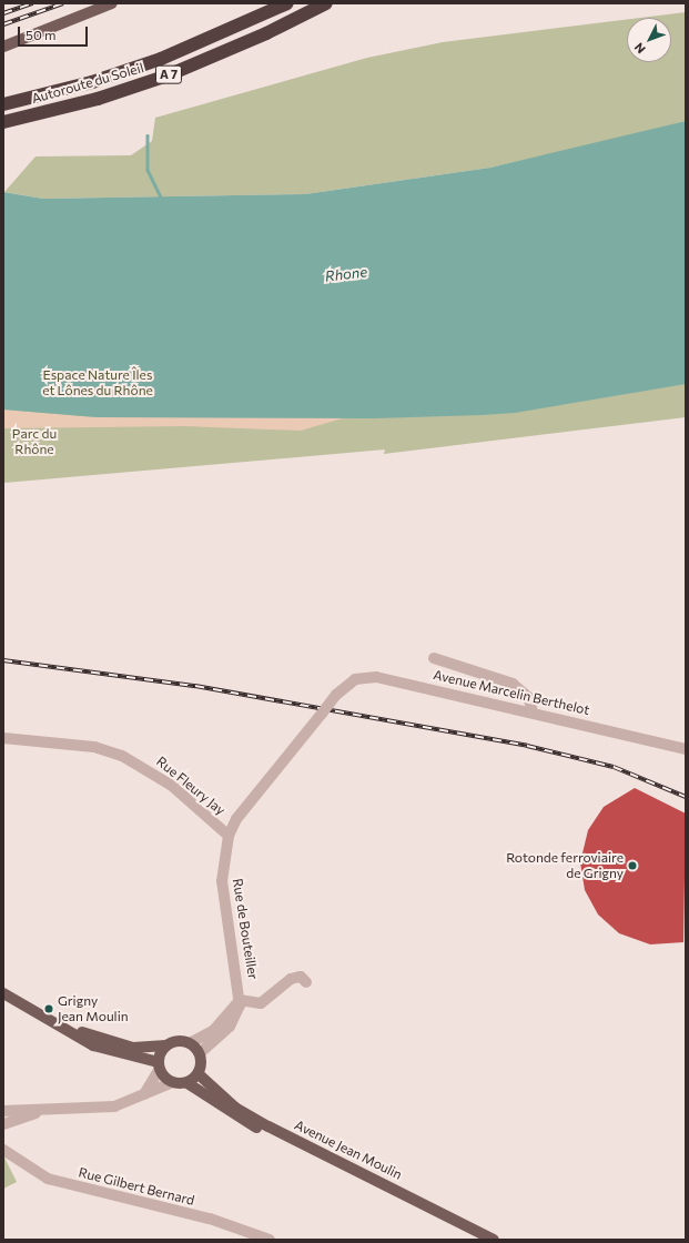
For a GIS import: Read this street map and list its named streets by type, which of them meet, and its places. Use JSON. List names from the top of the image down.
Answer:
{
  "streets": {
    "highway": ["A 7", "Autoroute du Soleil"],
    "main road": ["Avenue Jean Moulin"],
    "street": [
      "Avenue Marcelin Berthelot",
      "Rue Fleury Jay",
      "Rue de Bouteiller",
      "Rue Gilbert Bernard"
    ]
  },
  "crossings": [
    ["Avenue Marcelin Berthelot", "Rue de Bouteiller"],
    ["Rue Fleury Jay", "Rue de Bouteiller"],
    ["Rue de Bouteiller", "Avenue Jean Moulin"]
  ],
  "water": ["Rhone"],
  "parks": ["Espace Nature Îles et Lônes du Rhône", "Parc du Rhône"],
  "places": ["Rotonde ferroviaire de Grigny", "Grigny Jean Moulin"],
  "scale_bar": "50 m",
  "north": "bottom left"
}
